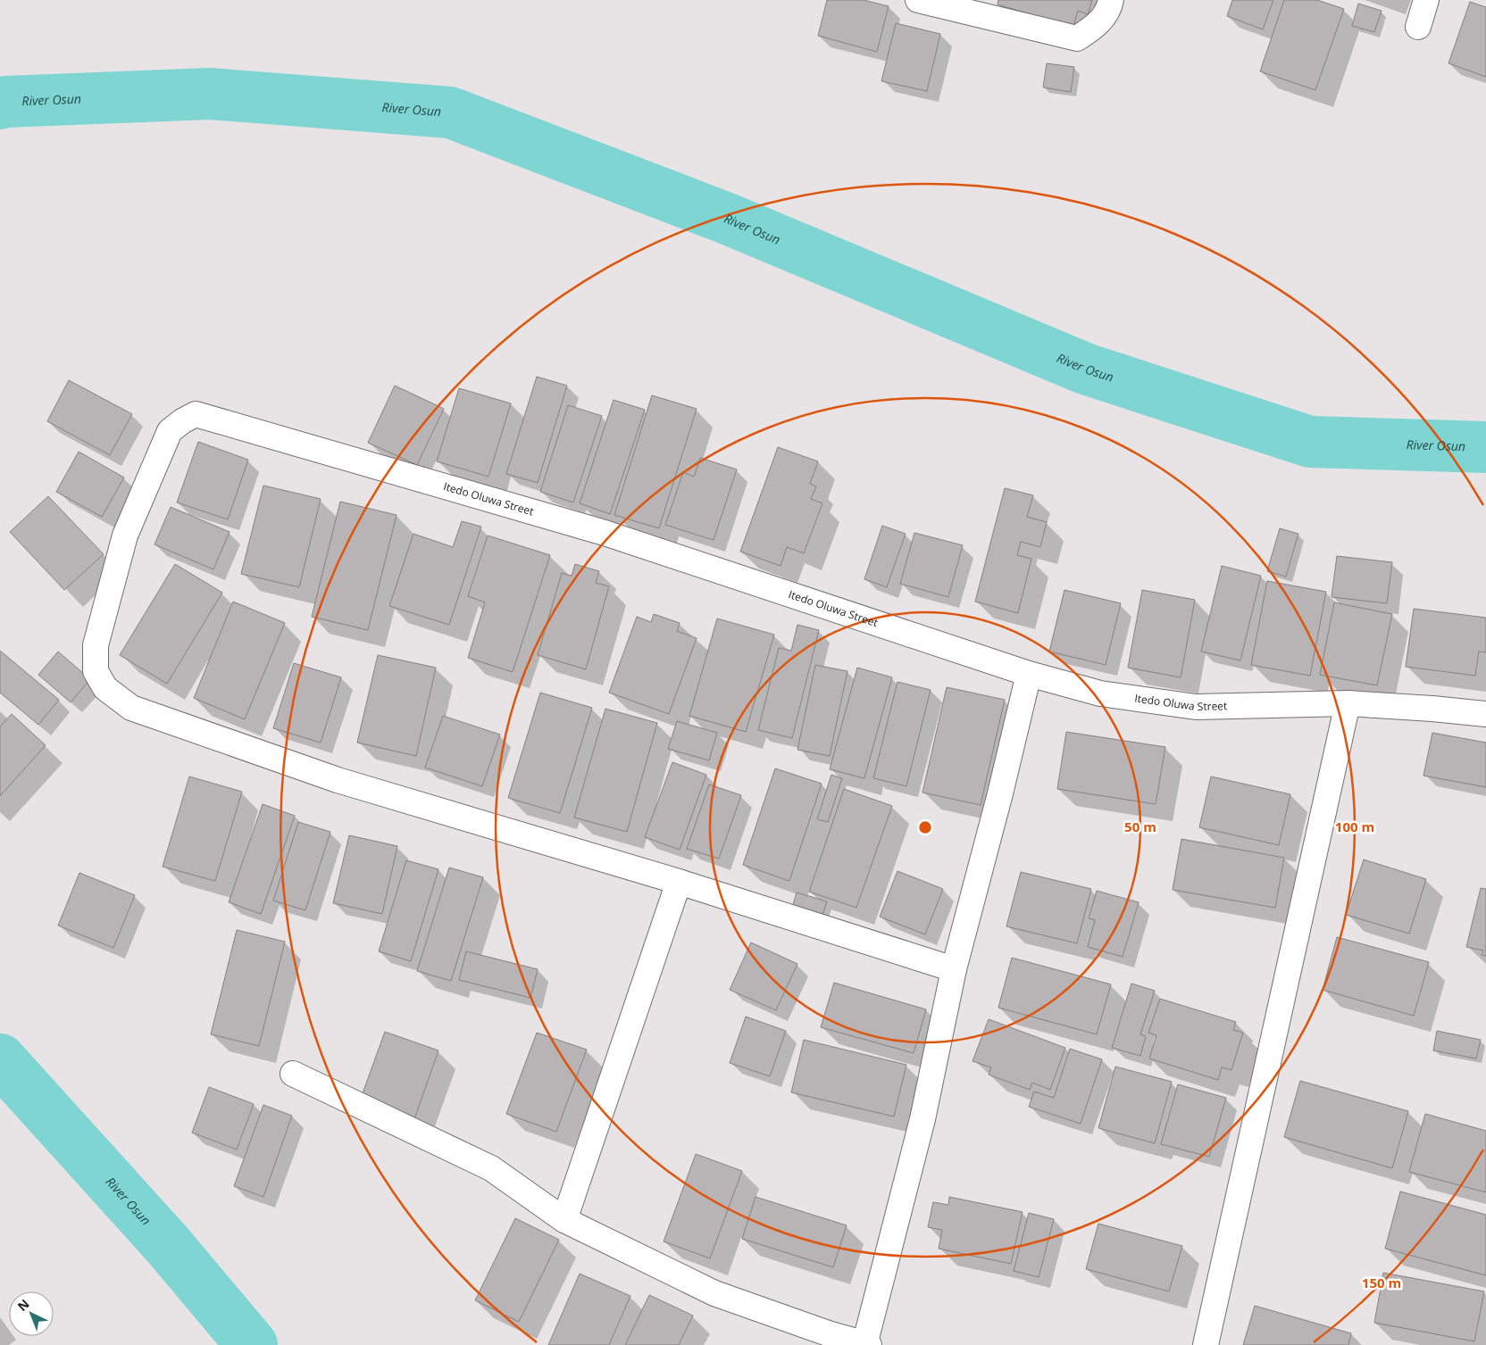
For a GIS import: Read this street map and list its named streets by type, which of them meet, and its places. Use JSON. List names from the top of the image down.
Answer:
{
  "streets": {
    "street": ["Itedo Oluwa Street"]
  },
  "water": ["River Osun"],
  "north": "top left",
  "rings": ["50 m", "100 m", "150 m"]
}
